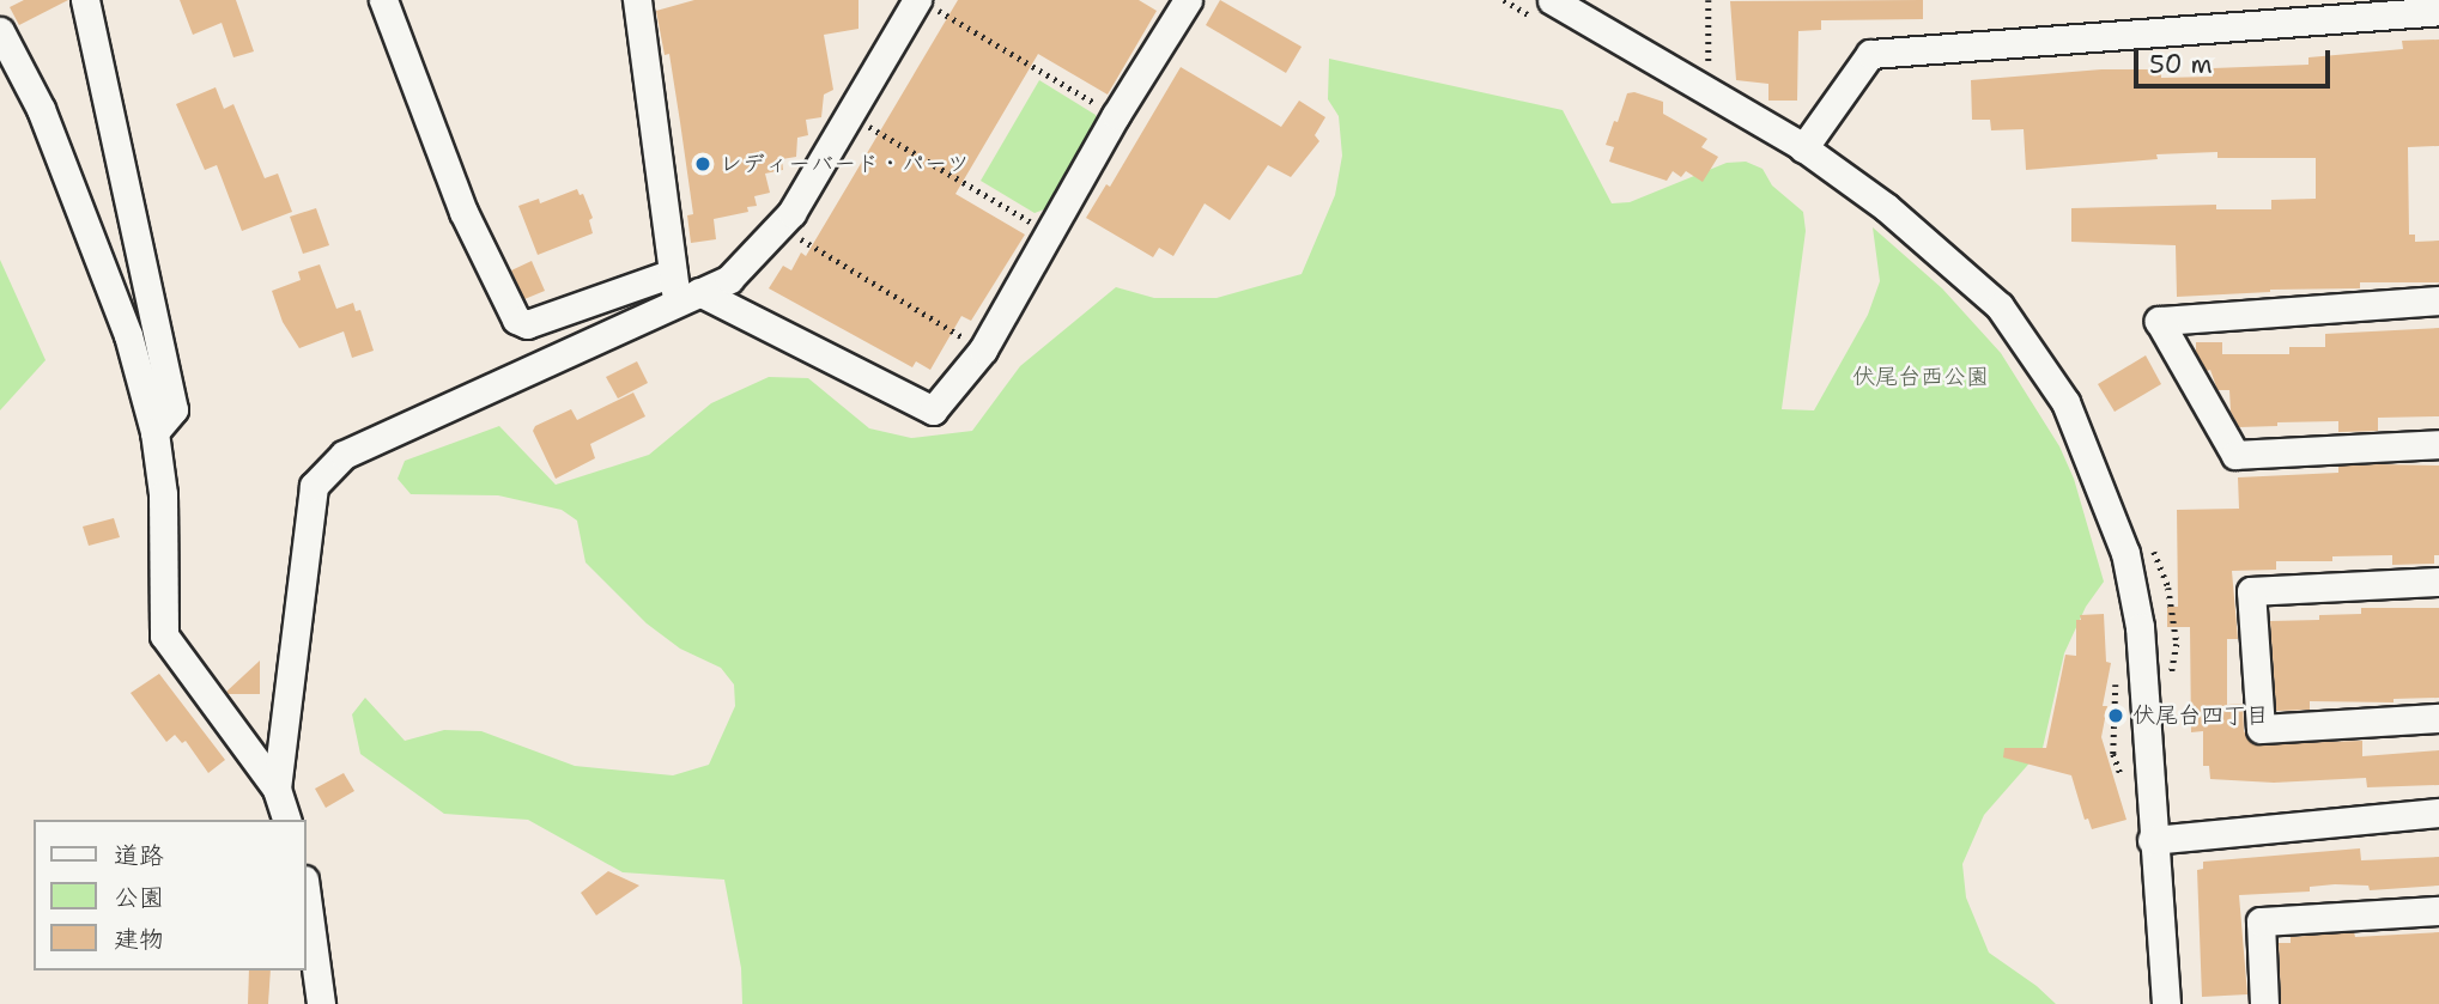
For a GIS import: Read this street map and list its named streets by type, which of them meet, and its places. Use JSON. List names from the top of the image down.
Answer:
{
  "parks": ["伏尾台⻄公園"],
  "places": ["レディーバード・パーツ", "伏尾台四丁目"],
  "legend": ["道路", "公園", "建物"],
  "scale_bar": "50 m"
}
